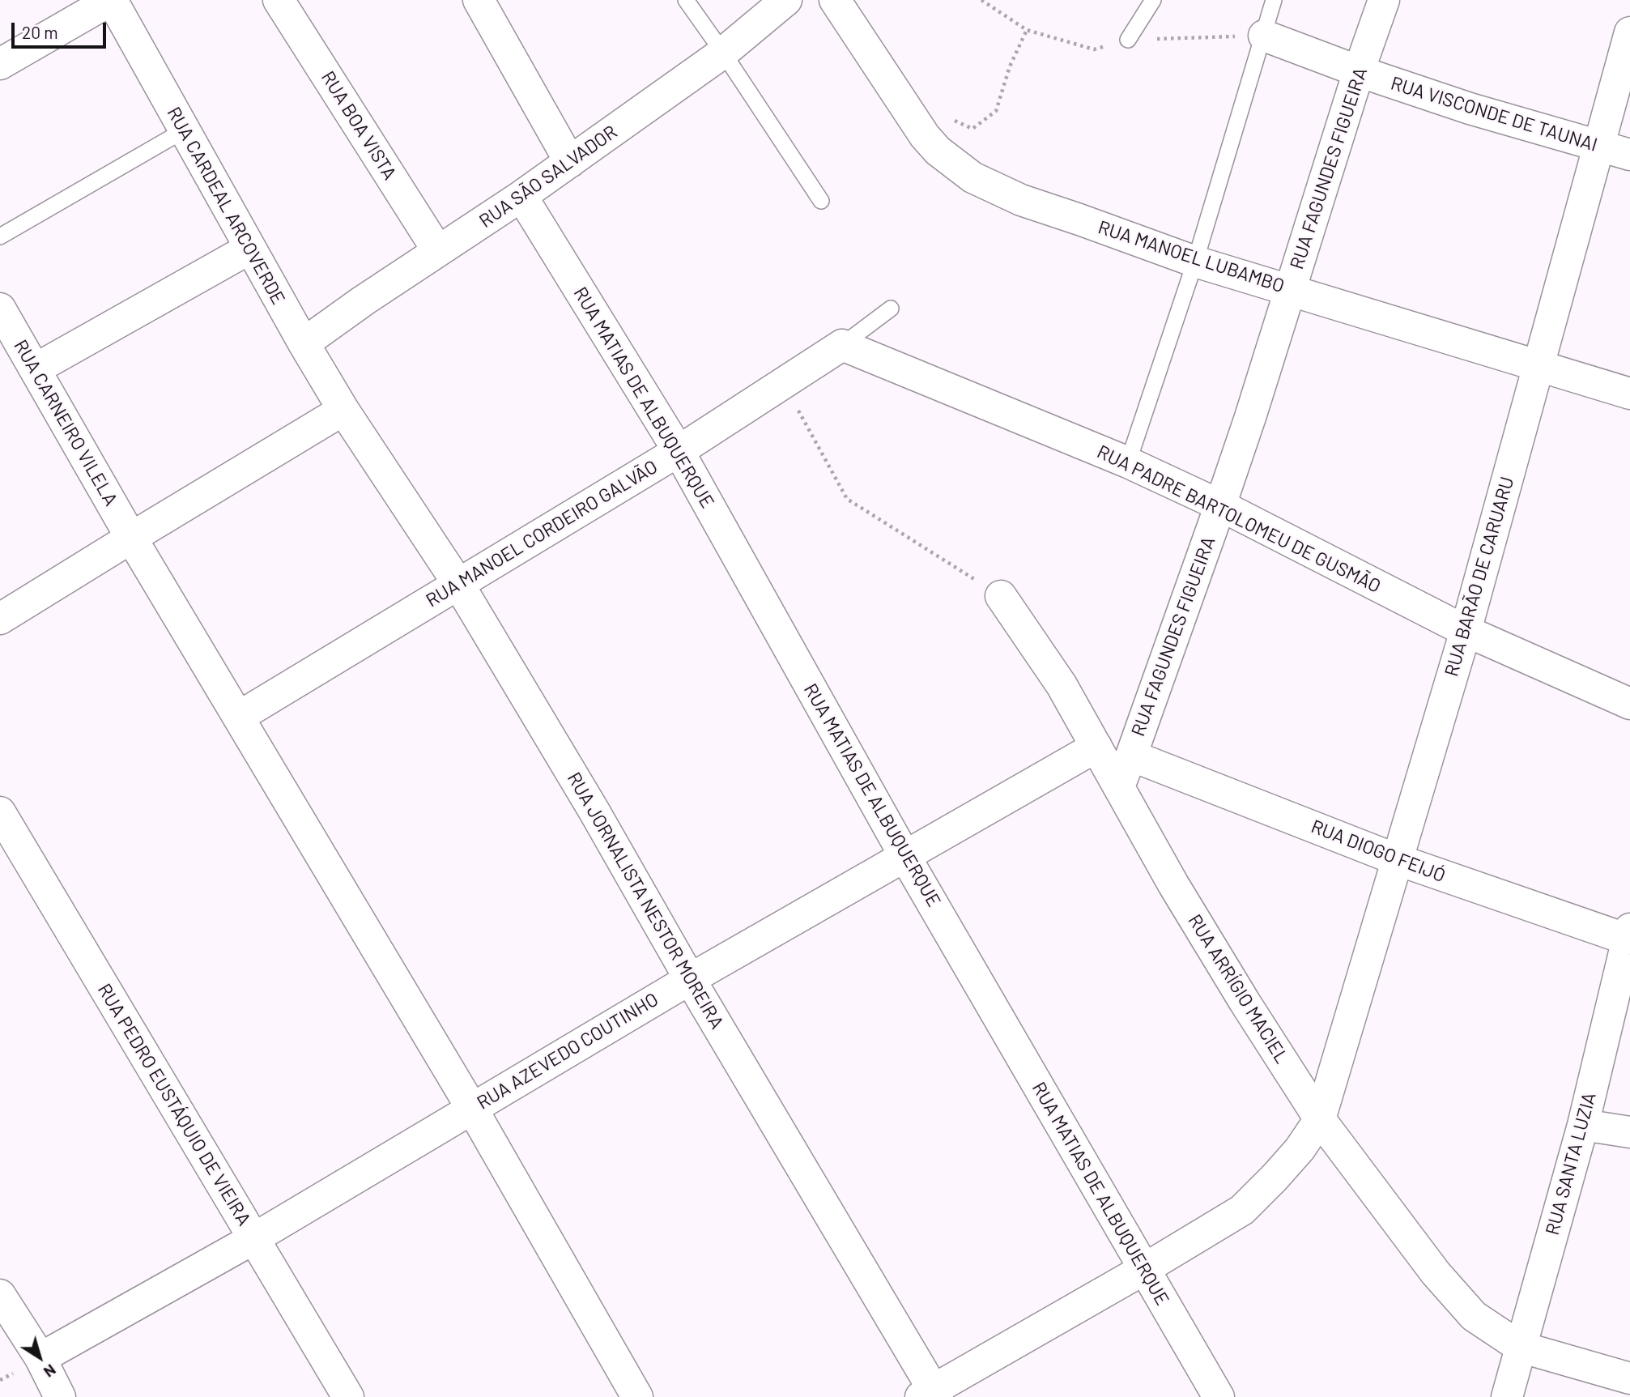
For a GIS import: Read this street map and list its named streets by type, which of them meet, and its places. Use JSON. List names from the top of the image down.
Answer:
{
  "streets": {
    "street": [
      "RUA VISCONDE DE TAUNAI",
      "RUA BOA VISTA",
      "RUA FAGUNDES FIGUEIRA",
      "RUA SÃO SALVADOR",
      "RUA CARDEAL ARCOVERDE",
      "RUA MANOEL LUBAMBO",
      "RUA MATIAS DE ALBUQUERQUE",
      "RUA CARNEIRO VILELA",
      "RUA PADRE BARTOLOMEU DE GUSMÃO",
      "RUA MANOEL CORDEIRO GALVÃO",
      "RUA BARÃO DE CARUARU",
      "RUA DIOGO FEIJÓ",
      "RUA JORNALISTA NESTOR MOREIRA",
      "RUA ARRÍGIO MACIEL",
      "RUA AZEVEDO COUTINHO",
      "RUA PEDRO EUSTÁQUIO DE VIEIRA",
      "RUA SANTA LUZIA"
    ]
  },
  "crossings": [
    ["RUA VISCONDE DE TAUNAI", "RUA FAGUNDES FIGUEIRA"],
    ["RUA VISCONDE DE TAUNAI", "RUA BARÃO DE CARUARU"],
    ["RUA BOA VISTA", "RUA SÃO SALVADOR"],
    ["RUA FAGUNDES FIGUEIRA", "RUA MANOEL LUBAMBO"],
    ["RUA FAGUNDES FIGUEIRA", "RUA PADRE BARTOLOMEU DE GUSMÃO"],
    ["RUA FAGUNDES FIGUEIRA", "RUA DIOGO FEIJÓ"],
    ["RUA FAGUNDES FIGUEIRA", "RUA ARRÍGIO MACIEL"],
    ["RUA SÃO SALVADOR", "RUA CARDEAL ARCOVERDE"],
    ["RUA SÃO SALVADOR", "RUA MATIAS DE ALBUQUERQUE"],
    ["RUA CARDEAL ARCOVERDE", "RUA JORNALISTA NESTOR MOREIRA"],
    ["RUA MANOEL LUBAMBO", "RUA BARÃO DE CARUARU"],
    ["RUA MATIAS DE ALBUQUERQUE", "RUA MANOEL CORDEIRO GALVÃO"],
    ["RUA MATIAS DE ALBUQUERQUE", "RUA BARÃO DE CARUARU"],
    ["RUA MATIAS DE ALBUQUERQUE", "RUA AZEVEDO COUTINHO"],
    ["RUA CARNEIRO VILELA", "RUA MANOEL CORDEIRO GALVÃO"],
    ["RUA CARNEIRO VILELA", "RUA AZEVEDO COUTINHO"],
    ["RUA PADRE BARTOLOMEU DE GUSMÃO", "RUA MANOEL CORDEIRO GALVÃO"],
    ["RUA PADRE BARTOLOMEU DE GUSMÃO", "RUA BARÃO DE CARUARU"],
    ["RUA MANOEL CORDEIRO GALVÃO", "RUA JORNALISTA NESTOR MOREIRA"],
    ["RUA BARÃO DE CARUARU", "RUA DIOGO FEIJÓ"],
    ["RUA BARÃO DE CARUARU", "RUA JORNALISTA NESTOR MOREIRA"],
    ["RUA BARÃO DE CARUARU", "RUA ARRÍGIO MACIEL"],
    ["RUA DIOGO FEIJÓ", "RUA SANTA LUZIA"],
    ["RUA JORNALISTA NESTOR MOREIRA", "RUA AZEVEDO COUTINHO"],
    ["RUA ARRÍGIO MACIEL", "RUA AZEVEDO COUTINHO"],
    ["RUA ARRÍGIO MACIEL", "RUA SANTA LUZIA"],
    ["RUA AZEVEDO COUTINHO", "RUA PEDRO EUSTÁQUIO DE VIEIRA"]
  ],
  "scale_bar": "20 m",
  "north": "bottom right"
}
